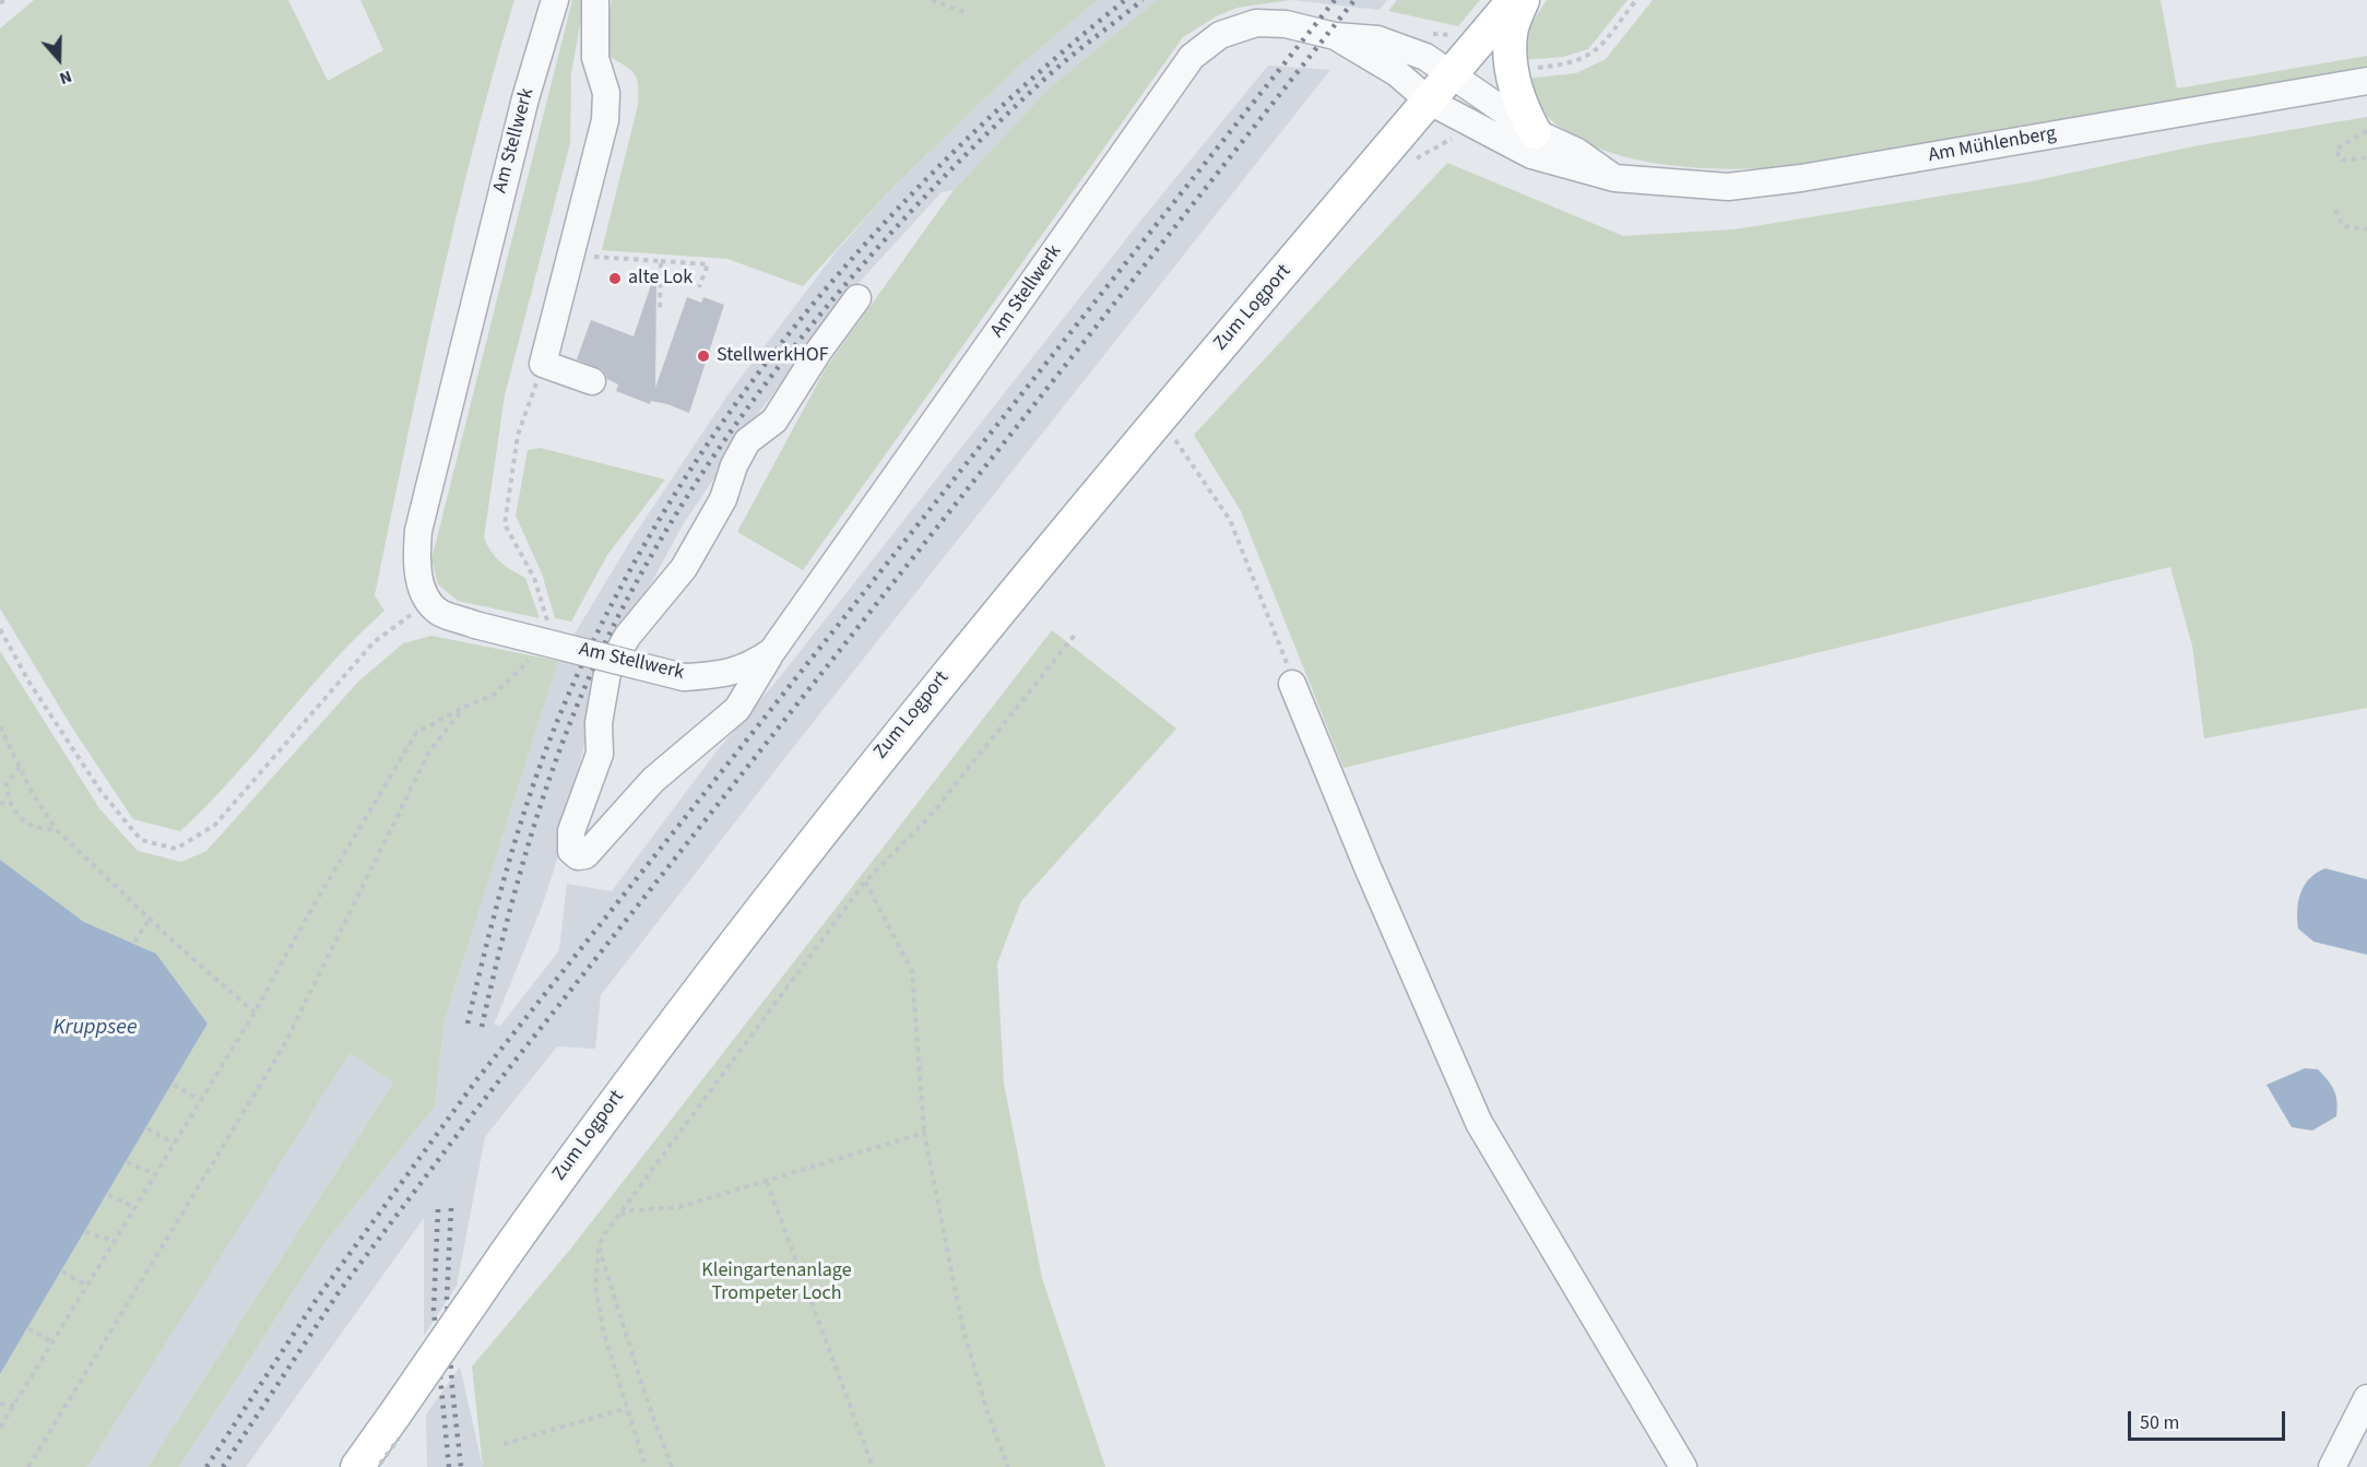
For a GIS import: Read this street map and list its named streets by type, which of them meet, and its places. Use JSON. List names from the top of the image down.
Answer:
{
  "streets": {
    "main road": ["Zum Logport"],
    "street": ["Am Stellwerk", "Am Mühlenberg"]
  },
  "crossings": [
    ["Am Stellwerk", "Am Mühlenberg"],
    ["Am Stellwerk", "Zum Logport"],
    ["Am Mühlenberg", "Zum Logport"]
  ],
  "water": ["Kruppsee"],
  "parks": ["Kleingartenanlage Trompeter Loch"],
  "places": ["alte Lok", "StellwerkHOF"],
  "scale_bar": "50 m",
  "north": "bottom"
}
